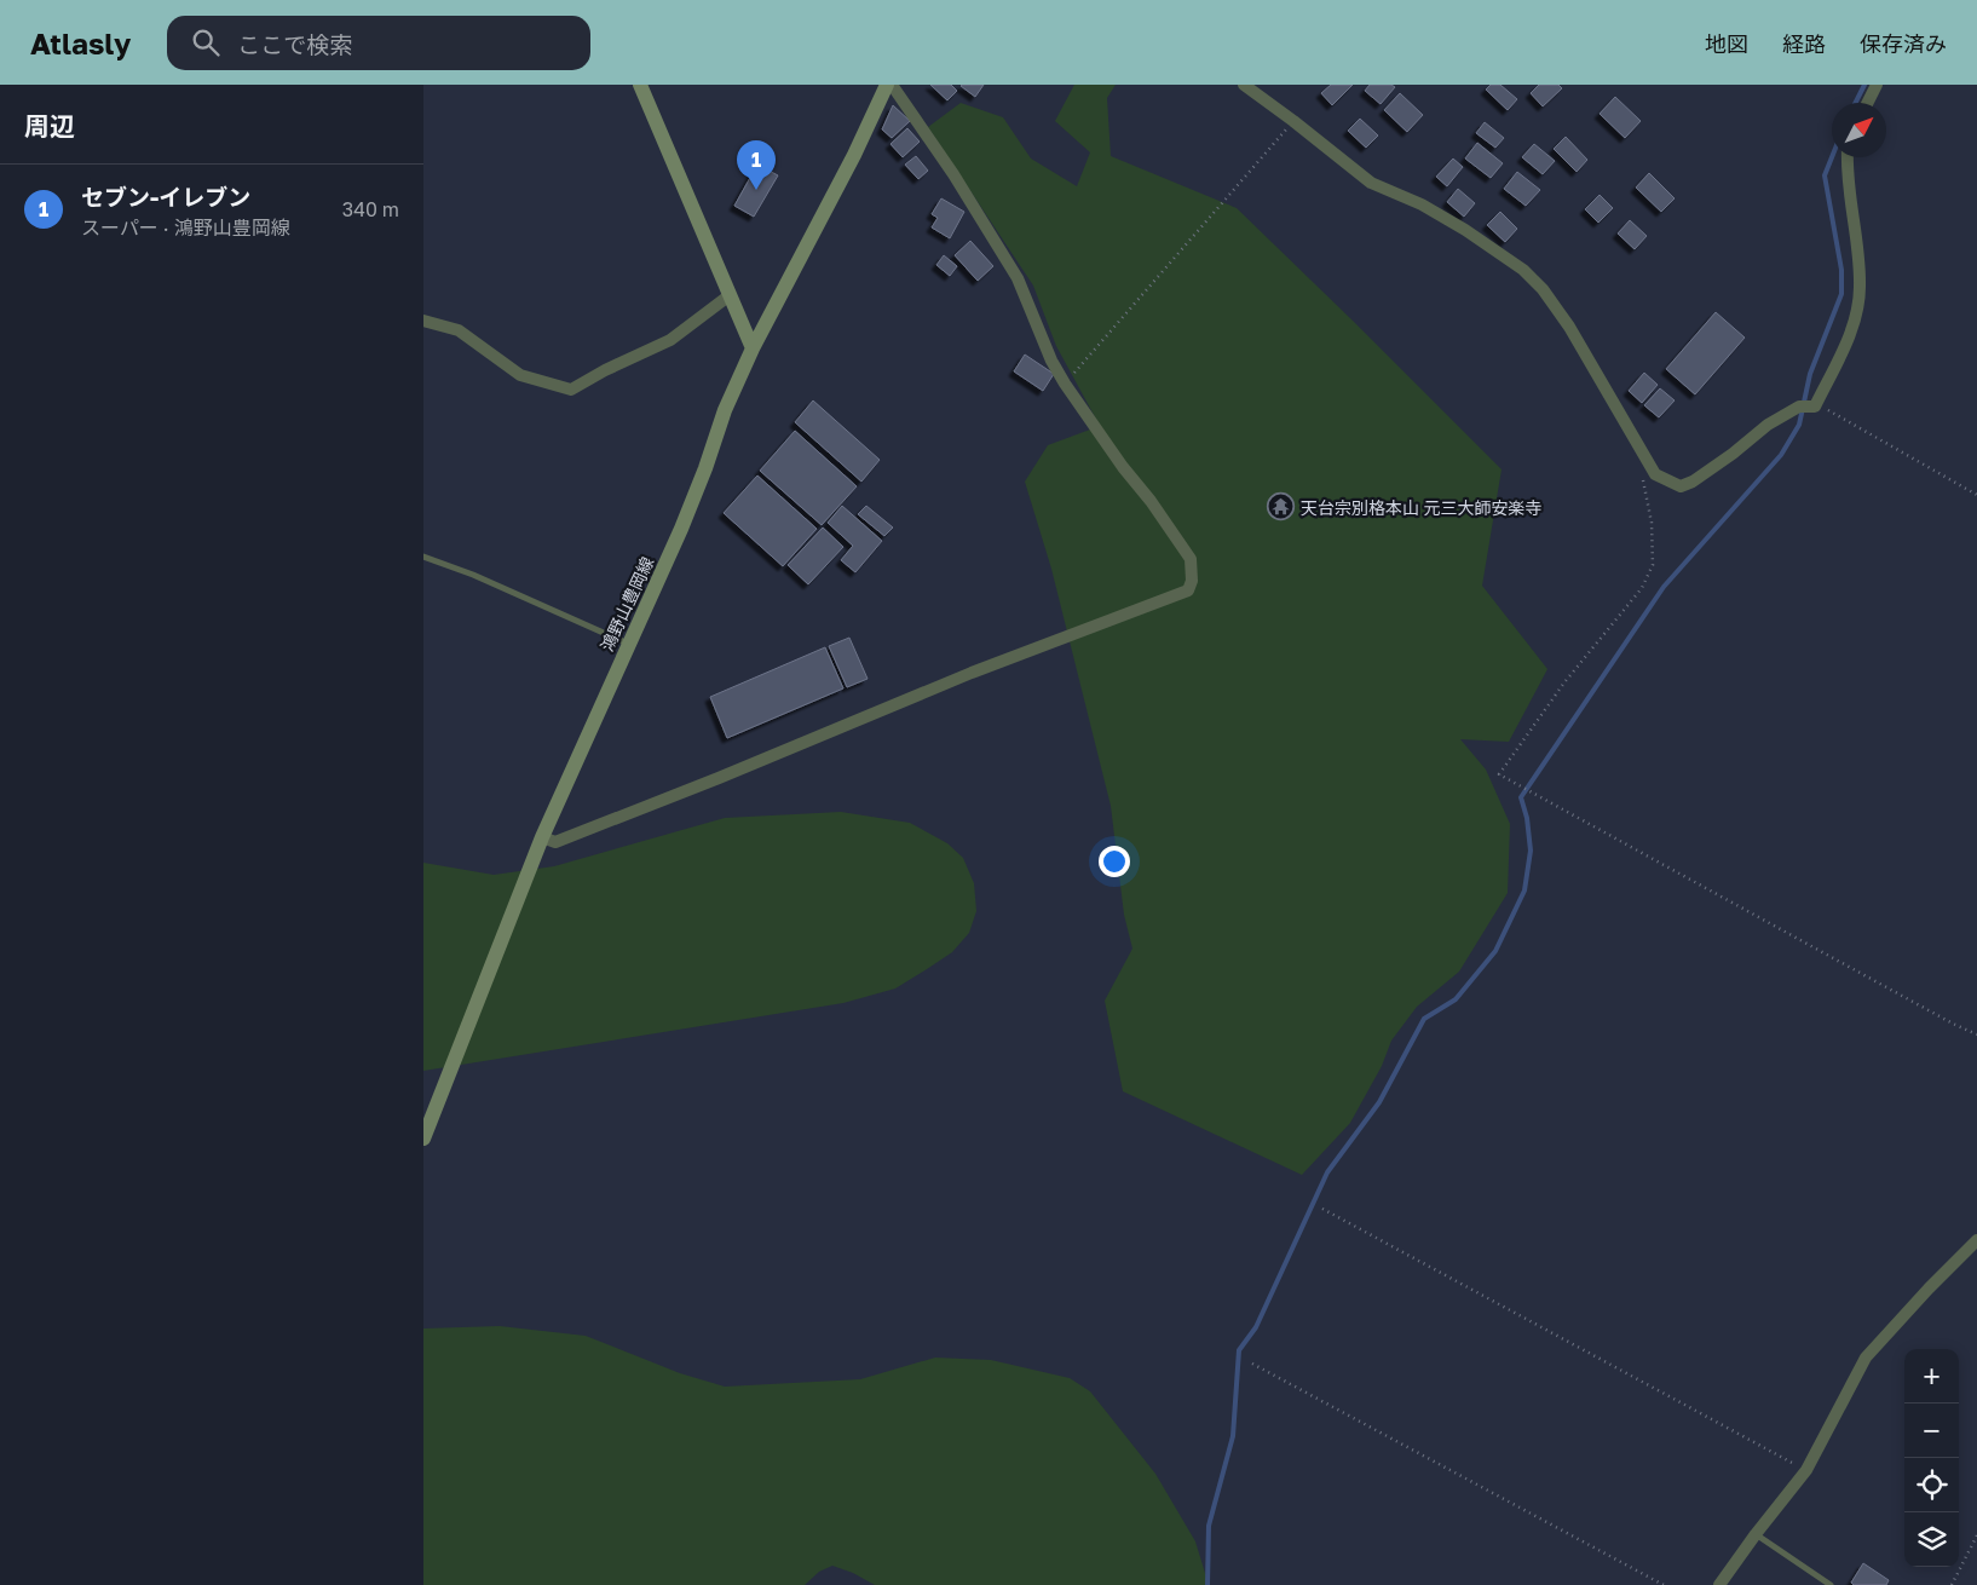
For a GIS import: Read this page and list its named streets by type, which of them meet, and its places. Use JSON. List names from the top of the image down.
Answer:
{
  "streets": {
    "main road": ["鴻野山豊岡線"]
  },
  "places": {
    "temple": ["天台宗別格本山 元三大師安楽寺"]
  },
  "north": "top right",
  "page": {
    "header": "Atlasly",
    "search": "ここで検索",
    "nav": ["地図", "経路", "保存済み"],
    "heading": "周辺",
    "pins": "1",
    "list": [
      {
        "mark": "1",
        "name": "セブン-イレブン",
        "note": "スーパー · 鴻野山豊岡線",
        "value": "340 m"
      }
    ],
    "map_buttons": ["+", "−"]
  }
}
